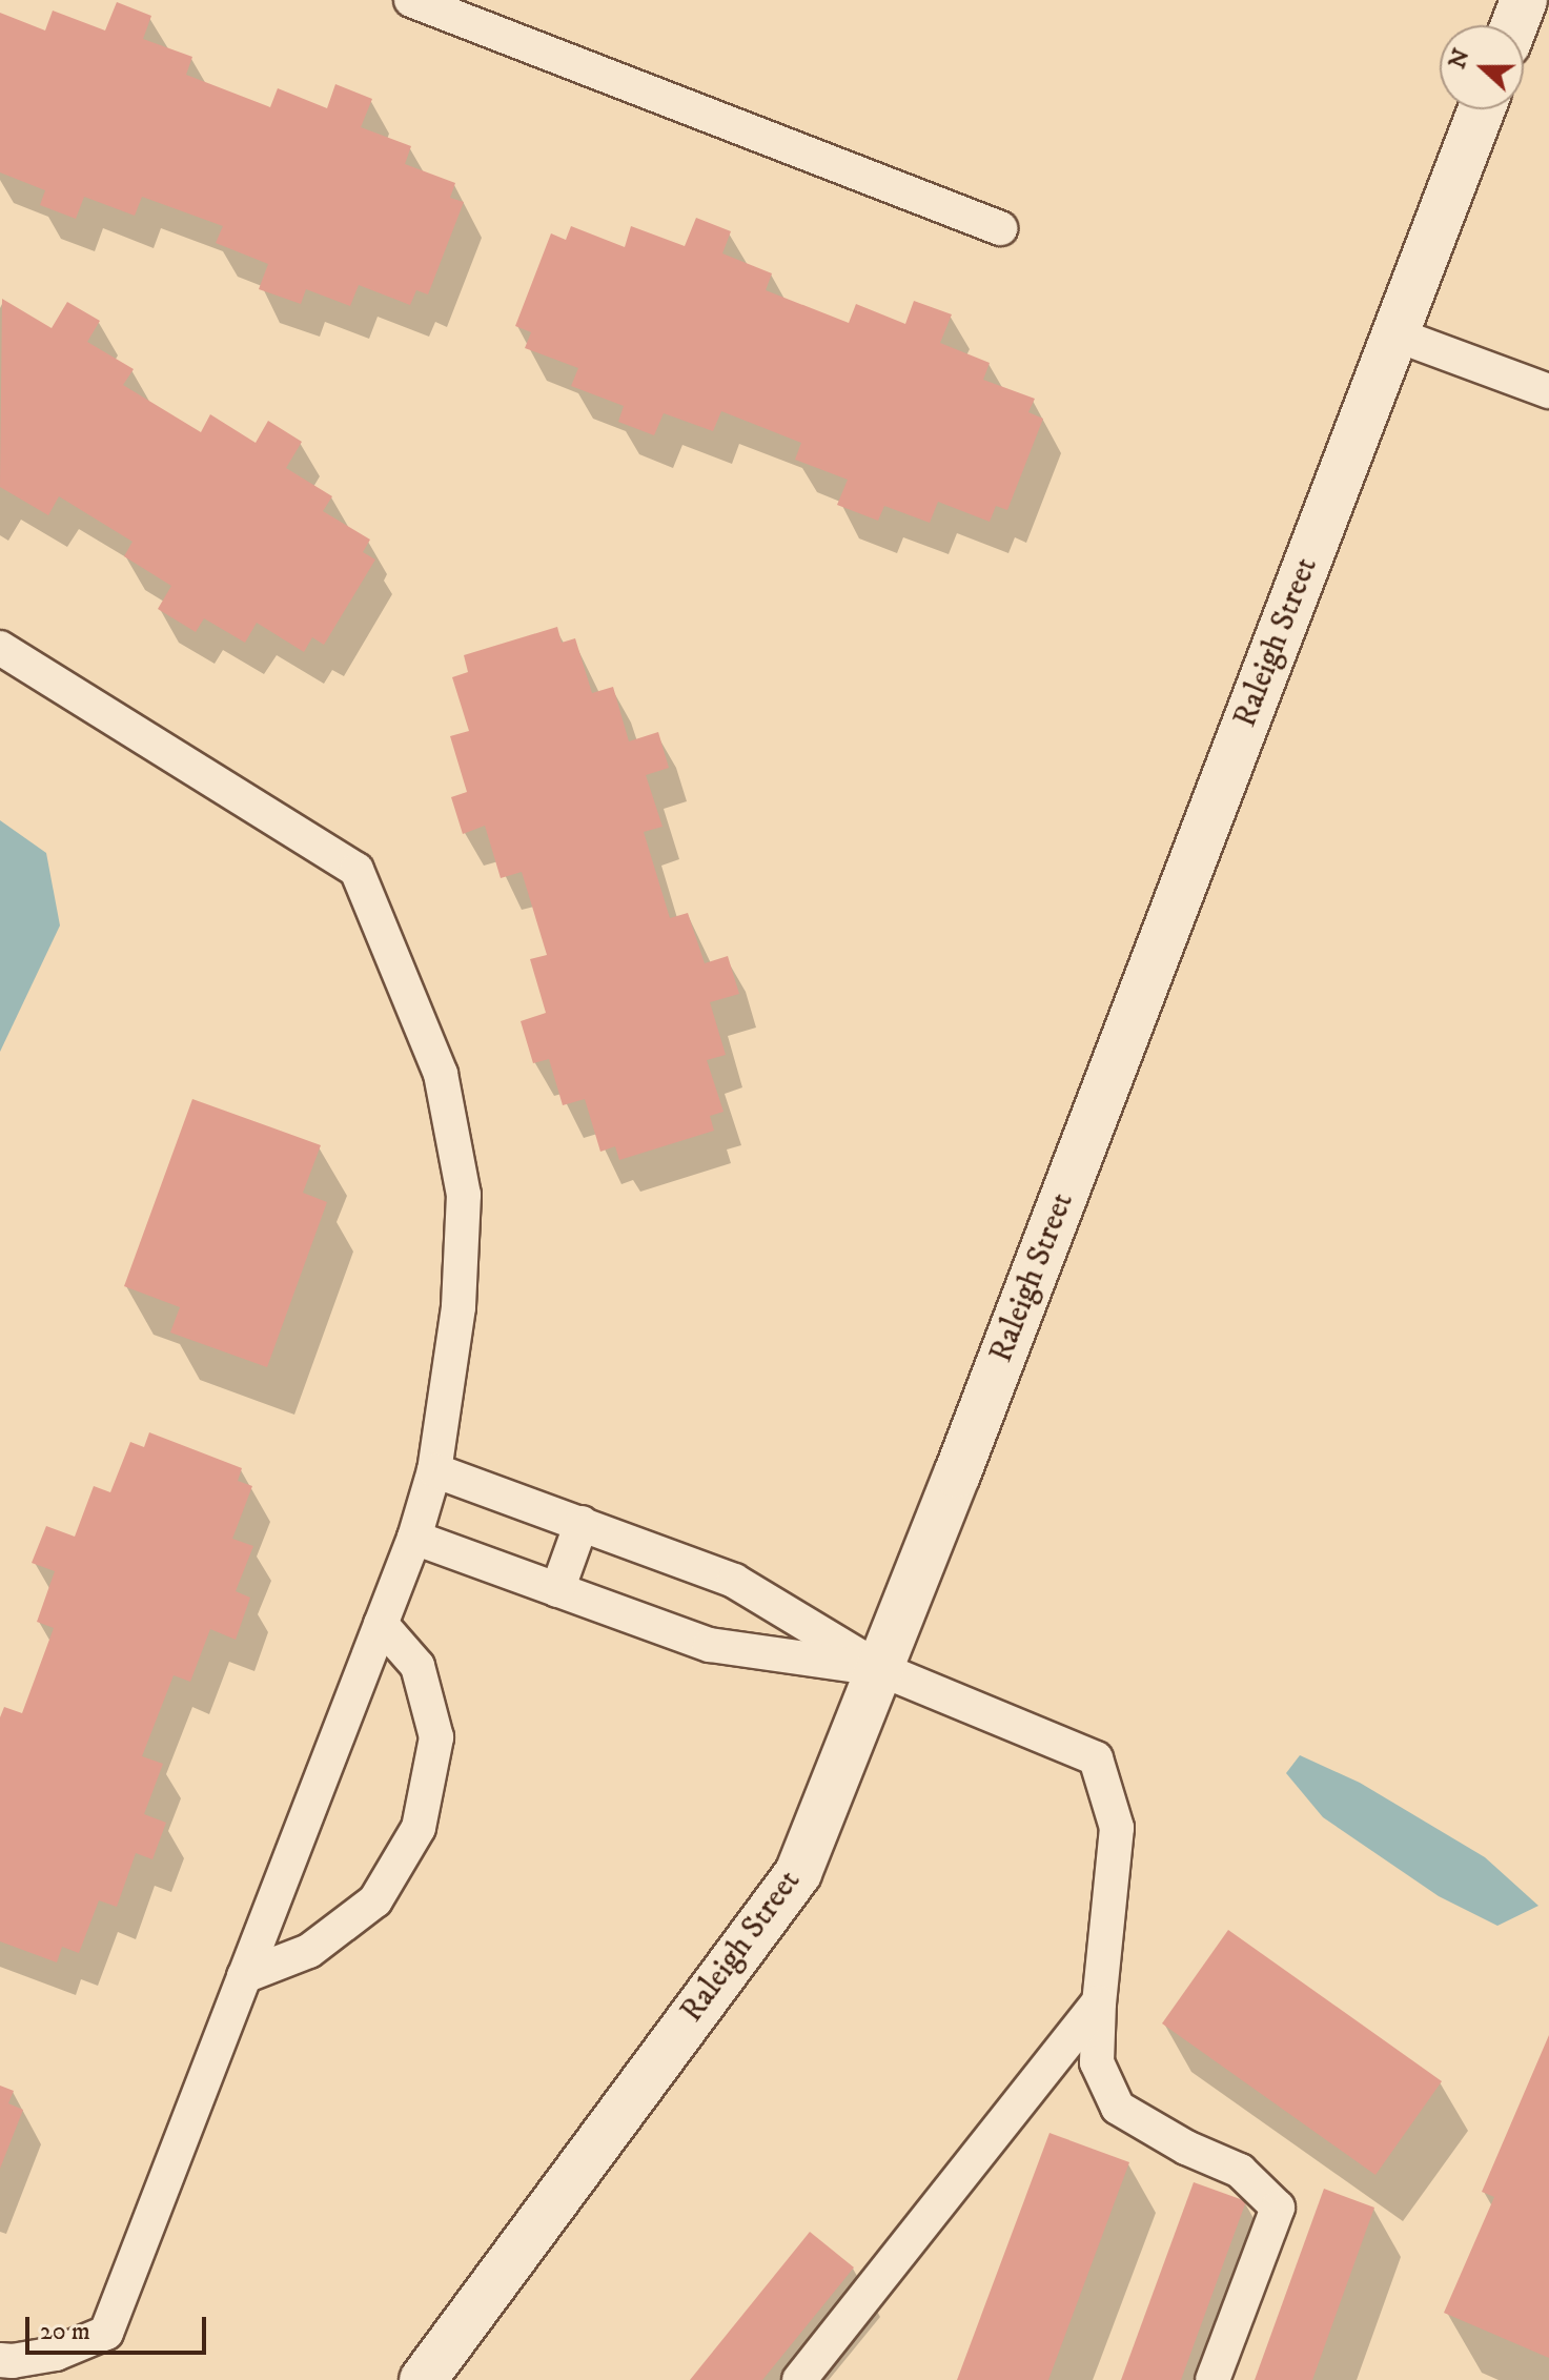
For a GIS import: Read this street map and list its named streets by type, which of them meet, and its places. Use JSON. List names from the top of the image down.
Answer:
{
  "streets": {
    "street": ["Raleigh Street"]
  },
  "scale_bar": "20 m",
  "north": "left"
}
